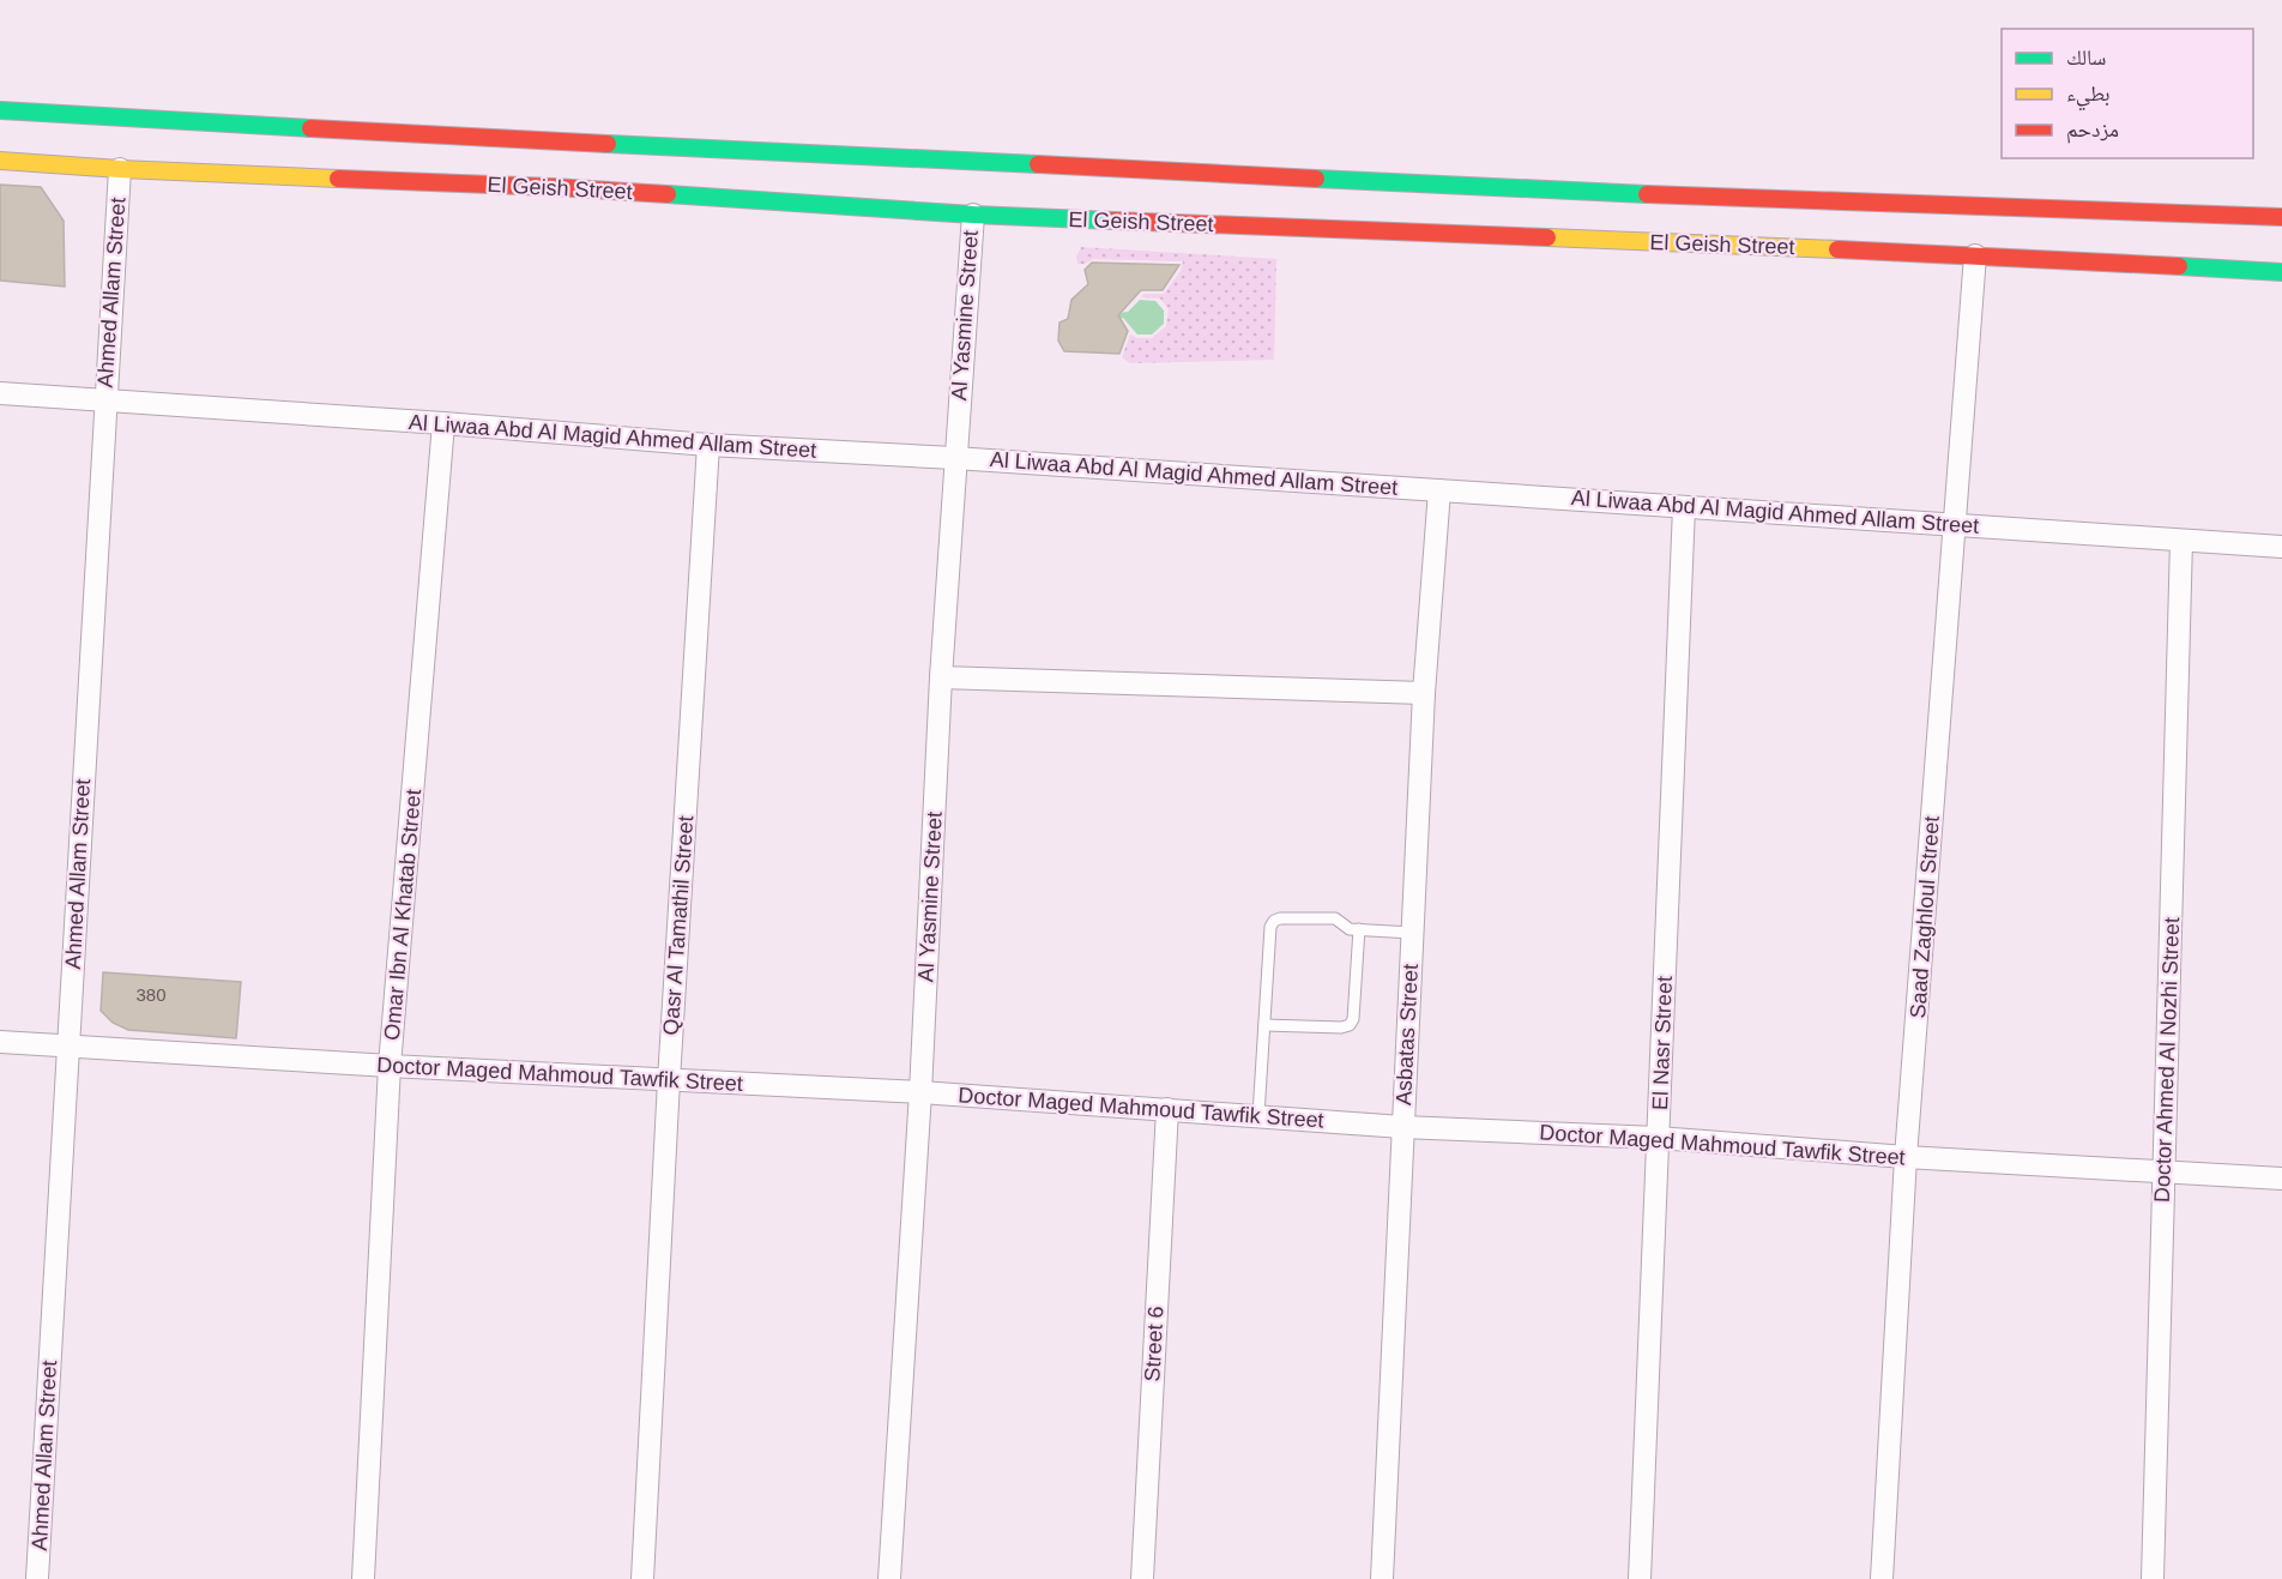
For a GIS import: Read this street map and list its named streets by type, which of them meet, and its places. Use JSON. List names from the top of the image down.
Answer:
{
  "streets": {
    "street": [
      "El Geish Street",
      "Ahmed Allam Street",
      "Al Yasmine Street",
      "Al Liwaa Abd Al Magid Ahmed Allam Street",
      "Omar Ibn Al Khatab Street",
      "Saad Zaghloul Street",
      "Qasr Al Tamathil Street",
      "Asbatas Street",
      "El Nasr Street",
      "Doctor Ahmed Al Nozhi Street",
      "Doctor Maged Mahmoud Tawfik Street",
      "Street 6"
    ]
  },
  "crossings": [
    ["El Geish Street", "Ahmed Allam Street"],
    ["El Geish Street", "Al Yasmine Street"],
    ["El Geish Street", "Saad Zaghloul Street"],
    ["Ahmed Allam Street", "Al Liwaa Abd Al Magid Ahmed Allam Street"],
    ["Ahmed Allam Street", "Doctor Maged Mahmoud Tawfik Street"],
    ["Al Yasmine Street", "Al Liwaa Abd Al Magid Ahmed Allam Street"],
    ["Al Yasmine Street", "Doctor Maged Mahmoud Tawfik Street"],
    ["Al Liwaa Abd Al Magid Ahmed Allam Street", "Omar Ibn Al Khatab Street"],
    ["Al Liwaa Abd Al Magid Ahmed Allam Street", "Saad Zaghloul Street"],
    ["Al Liwaa Abd Al Magid Ahmed Allam Street", "Qasr Al Tamathil Street"],
    ["Al Liwaa Abd Al Magid Ahmed Allam Street", "Asbatas Street"],
    ["Al Liwaa Abd Al Magid Ahmed Allam Street", "El Nasr Street"],
    ["Al Liwaa Abd Al Magid Ahmed Allam Street", "Doctor Ahmed Al Nozhi Street"],
    ["Omar Ibn Al Khatab Street", "Doctor Maged Mahmoud Tawfik Street"],
    ["Saad Zaghloul Street", "Doctor Maged Mahmoud Tawfik Street"],
    ["Qasr Al Tamathil Street", "Doctor Maged Mahmoud Tawfik Street"],
    ["Asbatas Street", "Doctor Maged Mahmoud Tawfik Street"],
    ["El Nasr Street", "Doctor Maged Mahmoud Tawfik Street"],
    ["Doctor Ahmed Al Nozhi Street", "Doctor Maged Mahmoud Tawfik Street"],
    ["Doctor Maged Mahmoud Tawfik Street", "Street 6"]
  ],
  "house_numbers": ["380"],
  "legend": ["سالك", "بطيء", "مزدحم"]
}
